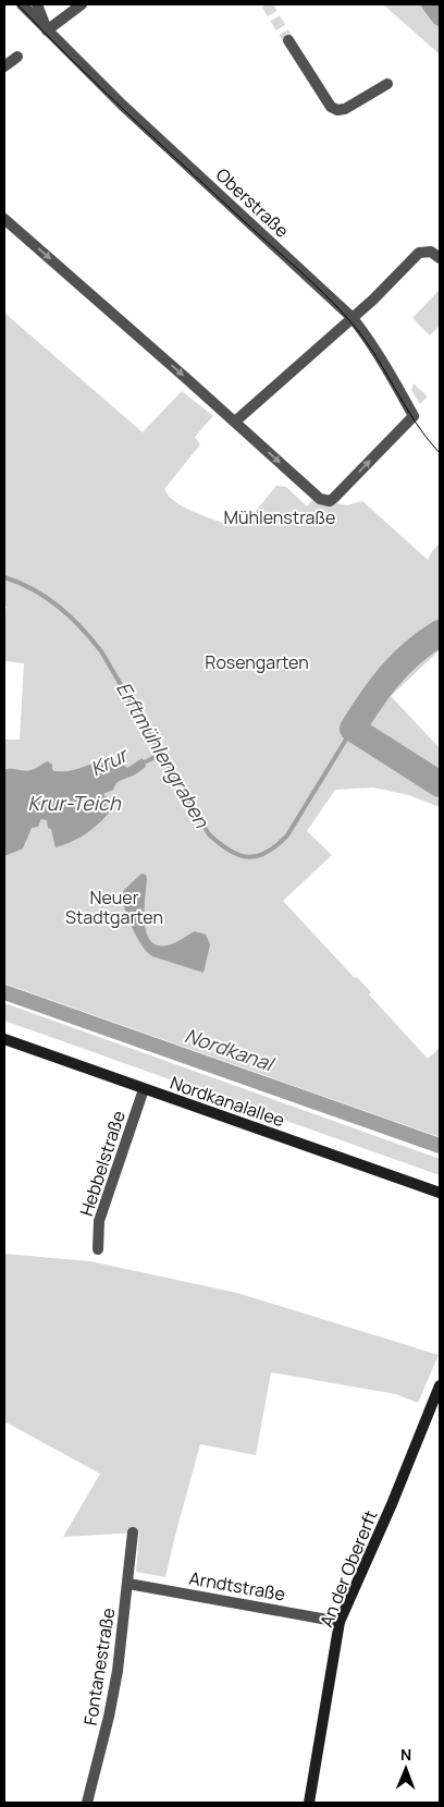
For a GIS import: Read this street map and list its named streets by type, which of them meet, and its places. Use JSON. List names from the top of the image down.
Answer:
{
  "streets": {
    "main road": ["Nordkanalallee", "An der Obererft"],
    "street": [
      "Oberstraße",
      "Hebbelstraße",
      "Arndtstraße",
      "Fontanestraße"
    ]
  },
  "crossings": [
    ["Nordkanalallee", "Hebbelstraße"],
    ["An der Obererft", "Arndtstraße"],
    ["Arndtstraße", "Fontanestraße"]
  ],
  "water": [
    "Erftmühlengraben",
    "Krur",
    "Krur-Teich",
    "Nordkanal"
  ],
  "parks": ["Mühlenstraße", "Rosengarten", "Neuer Stadtgarten"],
  "north": "top"
}
